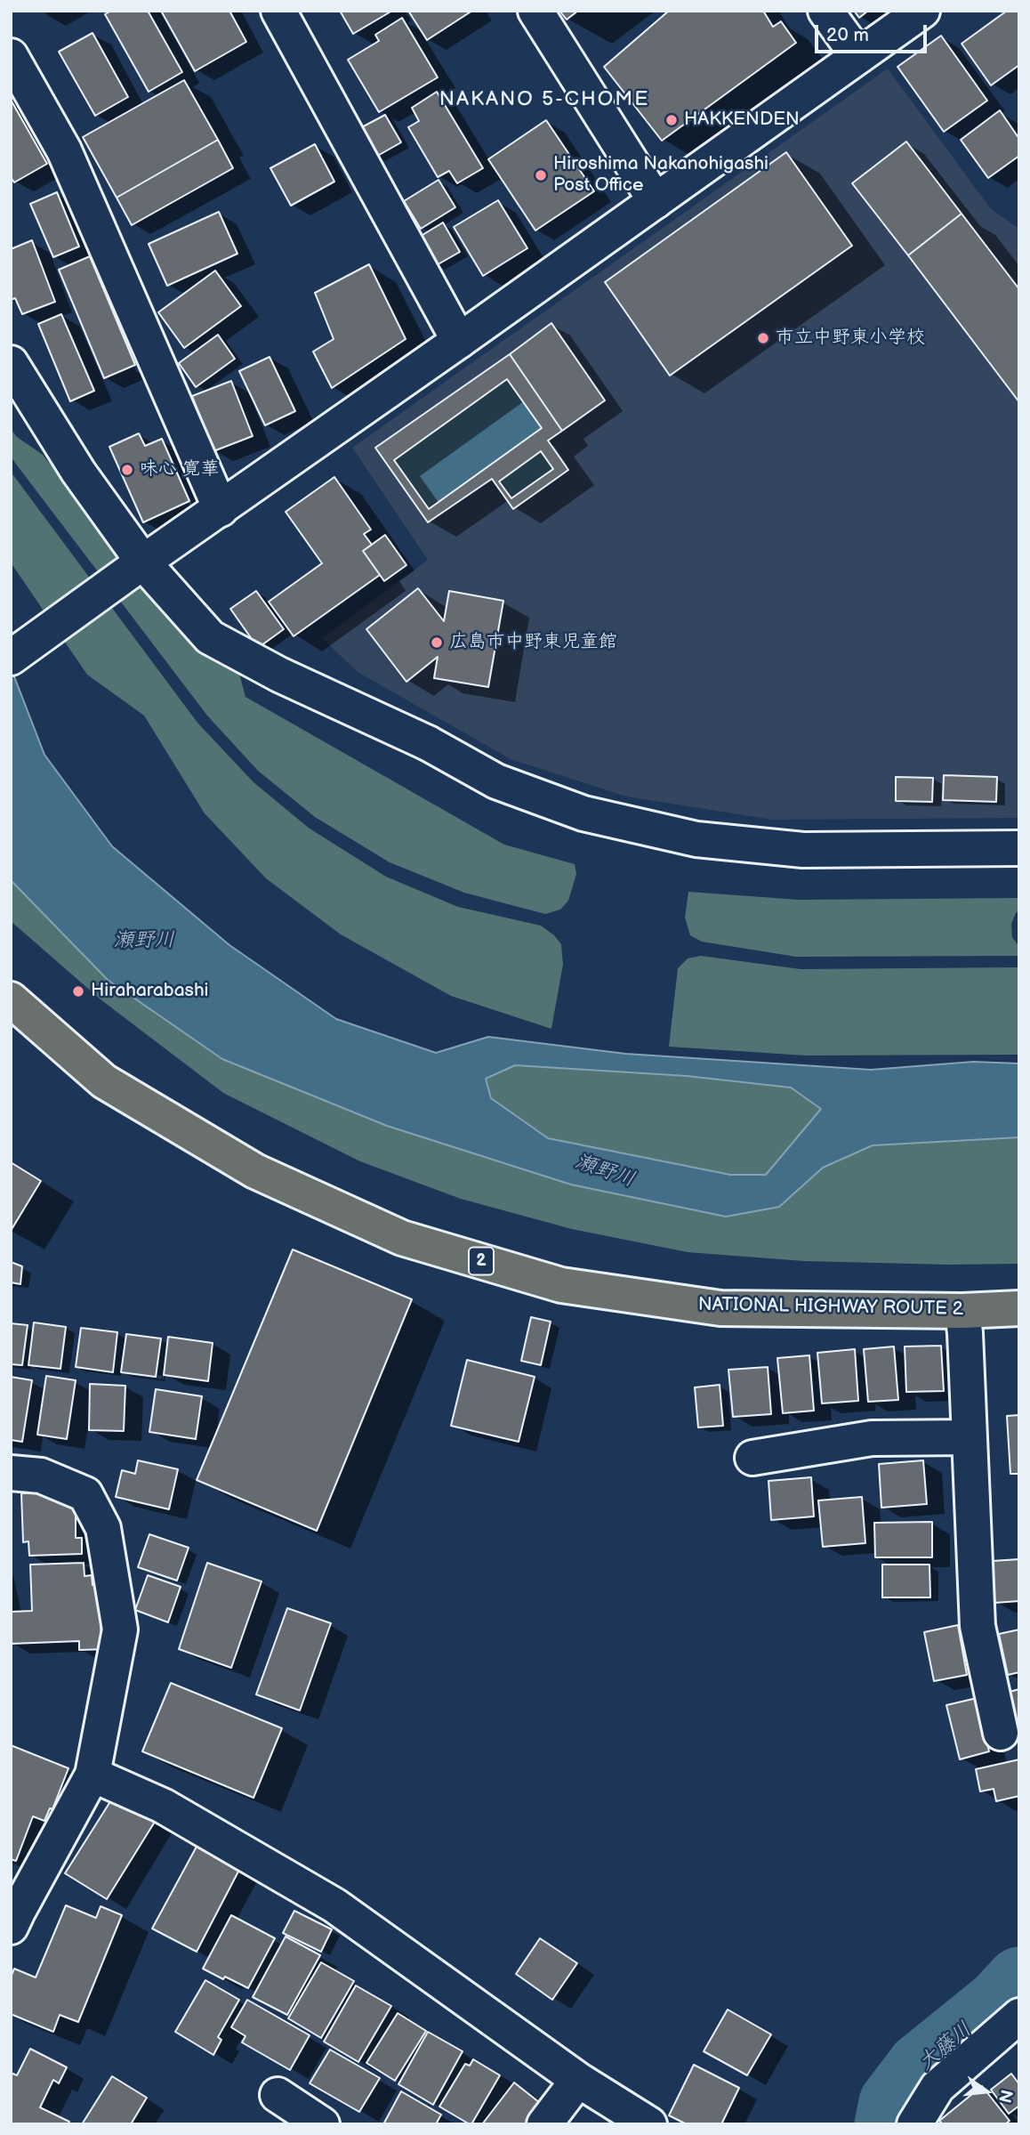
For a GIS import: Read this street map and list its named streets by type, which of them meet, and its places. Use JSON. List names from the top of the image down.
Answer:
{
  "streets": {
    "highway": ["2", "NATIONAL HIGHWAY ROUTE 2"]
  },
  "districts": ["NAKANO 5-CHOME"],
  "water": ["瀬野川", "大藤川"],
  "places": [
    "HAKKENDEN",
    "Hiroshima Nakanohigashi Post Office",
    "市立中野東小学校",
    "味心 寛華",
    "広島市中野東児童館",
    "Hiraharabashi"
  ],
  "scale_bar": "20 m",
  "north": "right"
}
